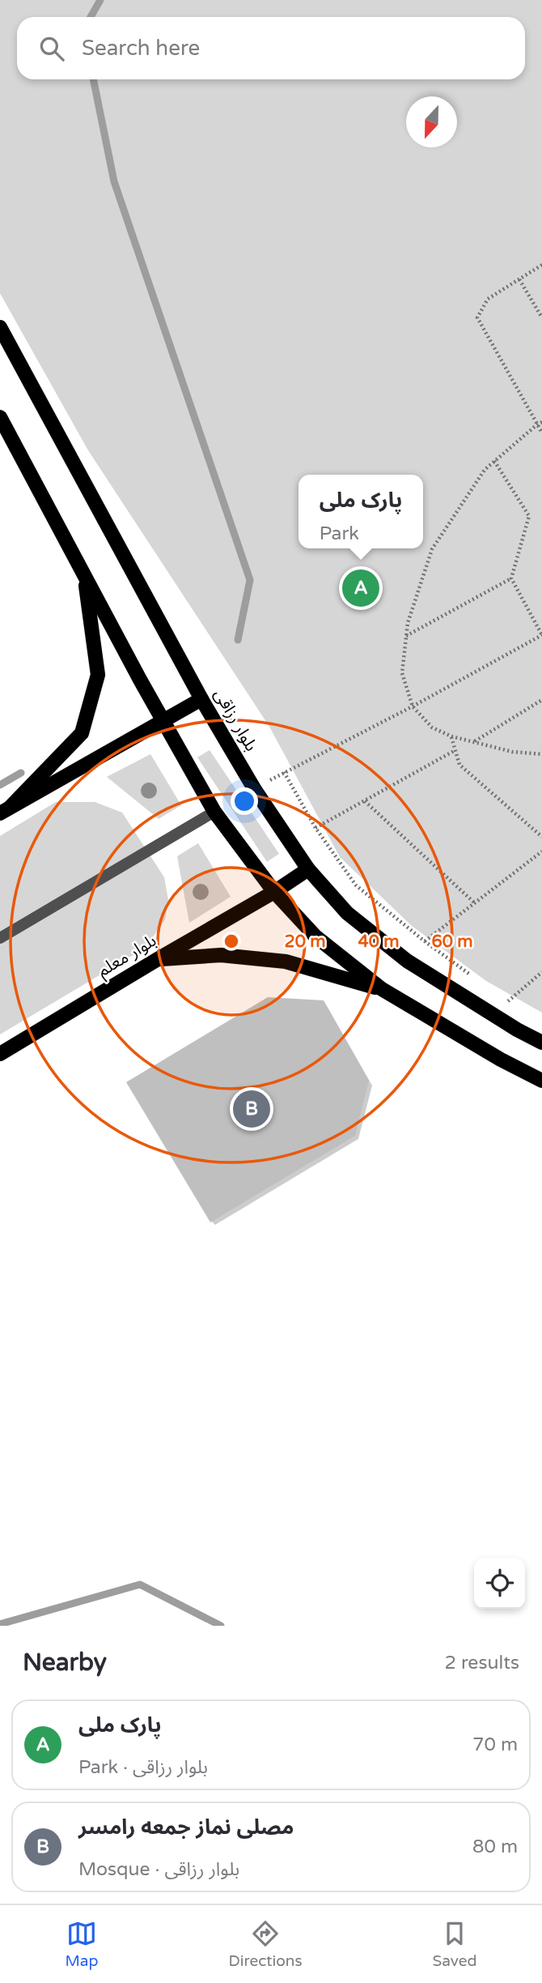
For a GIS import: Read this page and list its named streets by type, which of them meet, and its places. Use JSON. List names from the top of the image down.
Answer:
{
  "streets": {
    "main road": ["بلوار رزاقی", "بلوار معلم"]
  },
  "crossings": [
    ["بلوار رزاقی", "بلوار معلم"]
  ],
  "north": "bottom",
  "page": {
    "search": "Search here",
    "popup": ["پارک ملی", "Park"],
    "pins": ["A", "B"],
    "heading": ["Nearby", "2 results"],
    "list": [
      {
        "mark": "A",
        "name": "پارک ملی",
        "note": "Park · بلوار رزاقی",
        "value": "70 m"
      },
      {
        "mark": "B",
        "name": "مصلی نماز جمعه رامسر",
        "note": "Mosque · بلوار رزاقی",
        "value": "80 m"
      }
    ],
    "nav": ["Map", "Directions", "Saved"]
  },
  "rings": ["20 m", "40 m", "60 m"]
}
